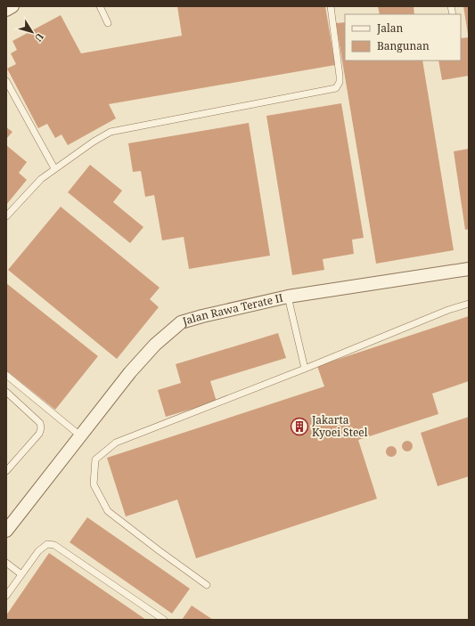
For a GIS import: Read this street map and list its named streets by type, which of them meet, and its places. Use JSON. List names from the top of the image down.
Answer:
{
  "streets": {
    "street": ["Jalan Rawa Terate II"]
  },
  "places": {
    "building": ["Jakarta Kyoei Steel"]
  },
  "legend": ["Jalan", "Bangunan"],
  "north": "bottom right"
}
